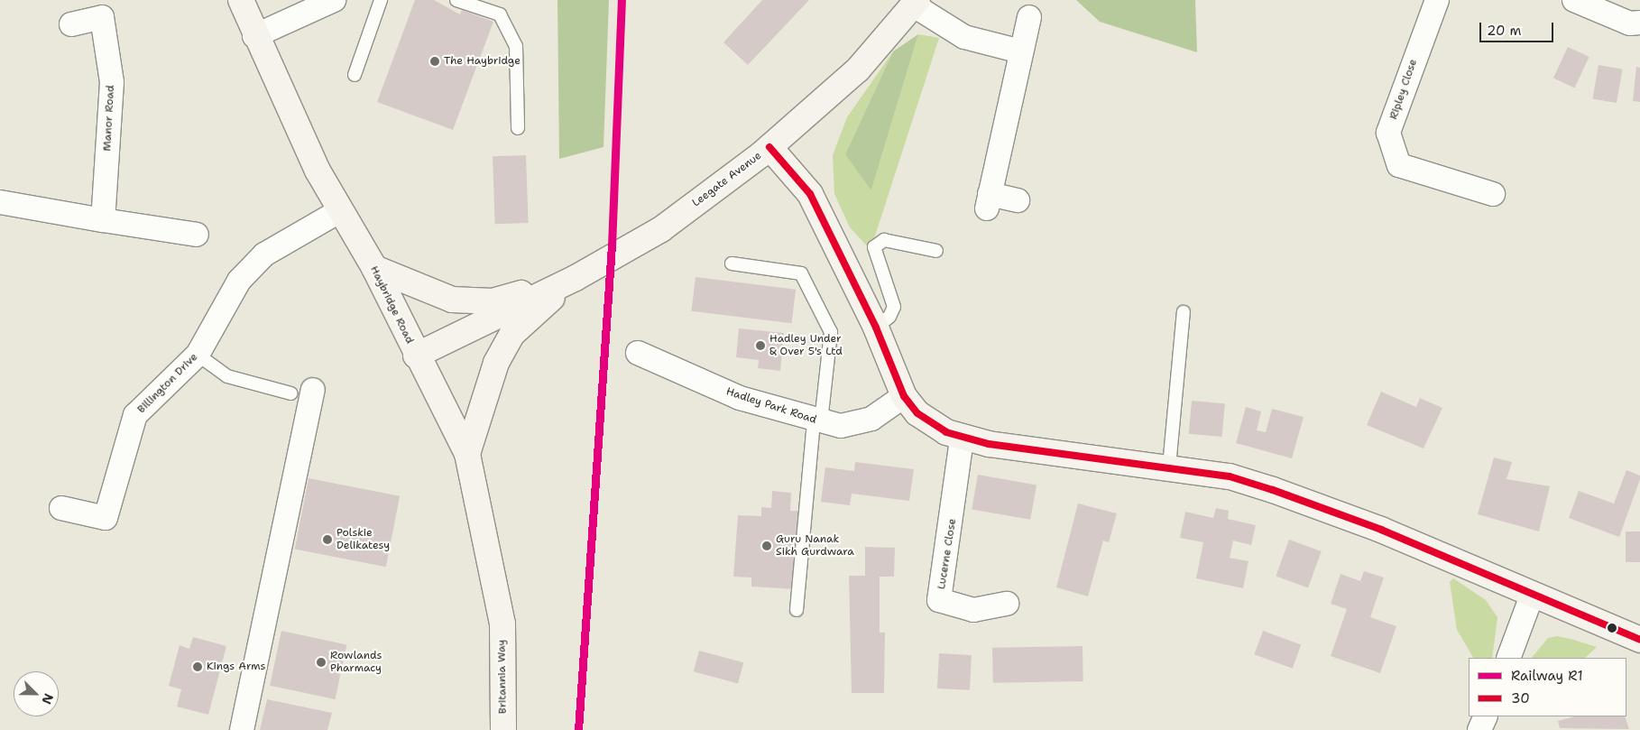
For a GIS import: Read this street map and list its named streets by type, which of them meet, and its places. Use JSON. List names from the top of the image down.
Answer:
{
  "streets": {
    "street": [
      "Ripley Close",
      "Manor Road",
      "Leegate Avenue",
      "Haybridge Road",
      "Billington Drive",
      "Hadley Park Road",
      "Lucerne Close",
      "Britannia Way"
    ]
  },
  "crossings": [
    ["Leegate Avenue", "Haybridge Road"],
    ["Haybridge Road", "Billington Drive"],
    ["Haybridge Road", "Britannia Way"]
  ],
  "places": [
    "The Haybridge",
    "Hadley Under & Over 5's Ltd",
    "Polskie Delikatesy",
    "Guru Nanak Sikh Gurdwara",
    "Rowlands Pharmacy",
    "Kings Arms"
  ],
  "lines": ["rail line R1", "transit line 30"],
  "legend": ["Railway R1", "30"],
  "scale_bar": "20 m",
  "north": "bottom right"
}
